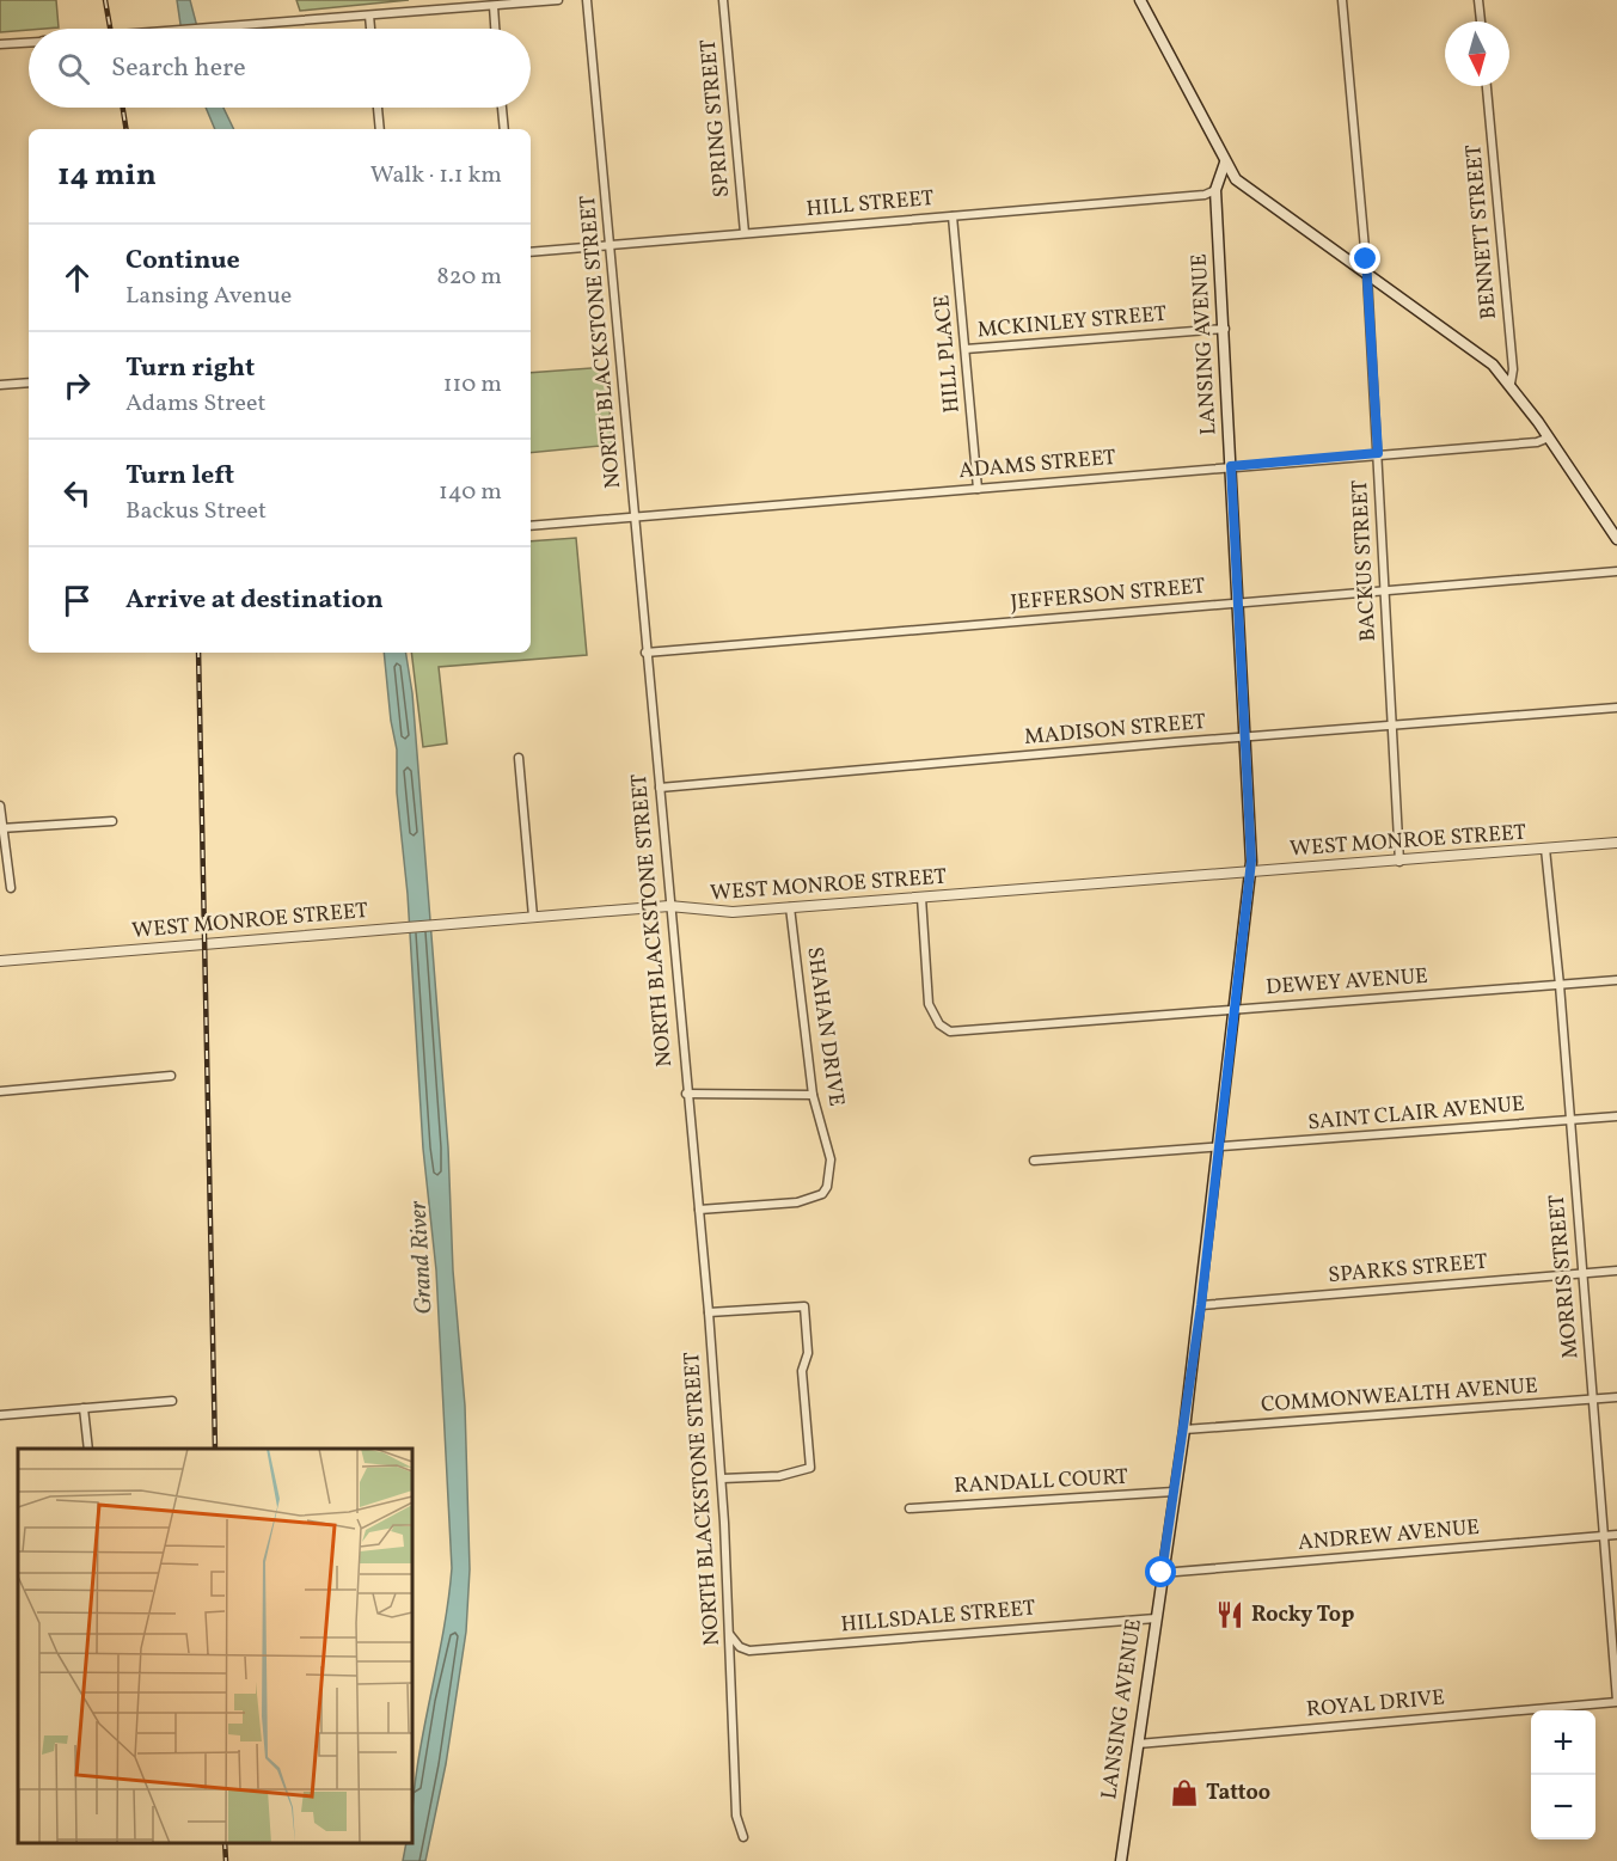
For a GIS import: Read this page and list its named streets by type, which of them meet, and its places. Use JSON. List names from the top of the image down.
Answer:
{
  "streets": {
    "main road": ["LANSING AVENUE"],
    "street": [
      "SPRING STREET",
      "HILL STREET",
      "BENNETT STREET",
      "MCKINLEY STREET",
      "NORTH BLACKSTONE STREET",
      "HILL PLACE",
      "ADAMS STREET",
      "BACKUS STREET",
      "JEFFERSON STREET",
      "MADISON STREET",
      "WEST MONROE STREET",
      "DEWEY AVENUE",
      "SHAHAN DRIVE",
      "SAINT CLAIR AVENUE",
      "SPARKS STREET",
      "MORRIS STREET",
      "COMMONWEALTH AVENUE",
      "RANDALL COURT",
      "ANDREW AVENUE",
      "HILLSDALE STREET",
      "ROYAL DRIVE"
    ]
  },
  "crossings": [
    ["SPRING STREET", "HILL STREET"],
    ["HILL STREET", "NORTH BLACKSTONE STREET"],
    ["HILL STREET", "LANSING AVENUE"],
    ["HILL STREET", "HILL PLACE"],
    ["MCKINLEY STREET", "LANSING AVENUE"],
    ["MCKINLEY STREET", "HILL PLACE"],
    ["NORTH BLACKSTONE STREET", "ADAMS STREET"],
    ["NORTH BLACKSTONE STREET", "JEFFERSON STREET"],
    ["NORTH BLACKSTONE STREET", "MADISON STREET"],
    ["NORTH BLACKSTONE STREET", "WEST MONROE STREET"],
    ["NORTH BLACKSTONE STREET", "SHAHAN DRIVE"],
    ["NORTH BLACKSTONE STREET", "HILLSDALE STREET"],
    ["LANSING AVENUE", "ADAMS STREET"],
    ["LANSING AVENUE", "JEFFERSON STREET"],
    ["LANSING AVENUE", "MADISON STREET"],
    ["LANSING AVENUE", "WEST MONROE STREET"],
    ["LANSING AVENUE", "DEWEY AVENUE"],
    ["LANSING AVENUE", "SAINT CLAIR AVENUE"],
    ["LANSING AVENUE", "SPARKS STREET"],
    ["LANSING AVENUE", "COMMONWEALTH AVENUE"],
    ["LANSING AVENUE", "RANDALL COURT"],
    ["LANSING AVENUE", "ANDREW AVENUE"],
    ["LANSING AVENUE", "HILLSDALE STREET"],
    ["LANSING AVENUE", "ROYAL DRIVE"],
    ["HILL PLACE", "ADAMS STREET"],
    ["ADAMS STREET", "BACKUS STREET"],
    ["BACKUS STREET", "JEFFERSON STREET"],
    ["BACKUS STREET", "MADISON STREET"],
    ["BACKUS STREET", "WEST MONROE STREET"],
    ["WEST MONROE STREET", "DEWEY AVENUE"],
    ["WEST MONROE STREET", "SHAHAN DRIVE"],
    ["WEST MONROE STREET", "MORRIS STREET"],
    ["DEWEY AVENUE", "MORRIS STREET"],
    ["SAINT CLAIR AVENUE", "MORRIS STREET"],
    ["SPARKS STREET", "MORRIS STREET"],
    ["MORRIS STREET", "COMMONWEALTH AVENUE"],
    ["MORRIS STREET", "ANDREW AVENUE"],
    ["MORRIS STREET", "ROYAL DRIVE"]
  ],
  "water": ["Grand River"],
  "places": {
    "restaurant": ["Rocky Top"],
    "shop": ["Tattoo"]
  },
  "north": "bottom",
  "page": {
    "search": "Search here",
    "heading": ["14 min", "Walk · 1.1 km"],
    "list": [
      ["Continue", "Lansing Avenue", "820 m"],
      ["Turn right", "Adams Street", "110 m"],
      ["Turn left", "Backus Street", "140 m"],
      "Arrive at destination"
    ],
    "map_buttons": ["+", "−"]
  }
}
